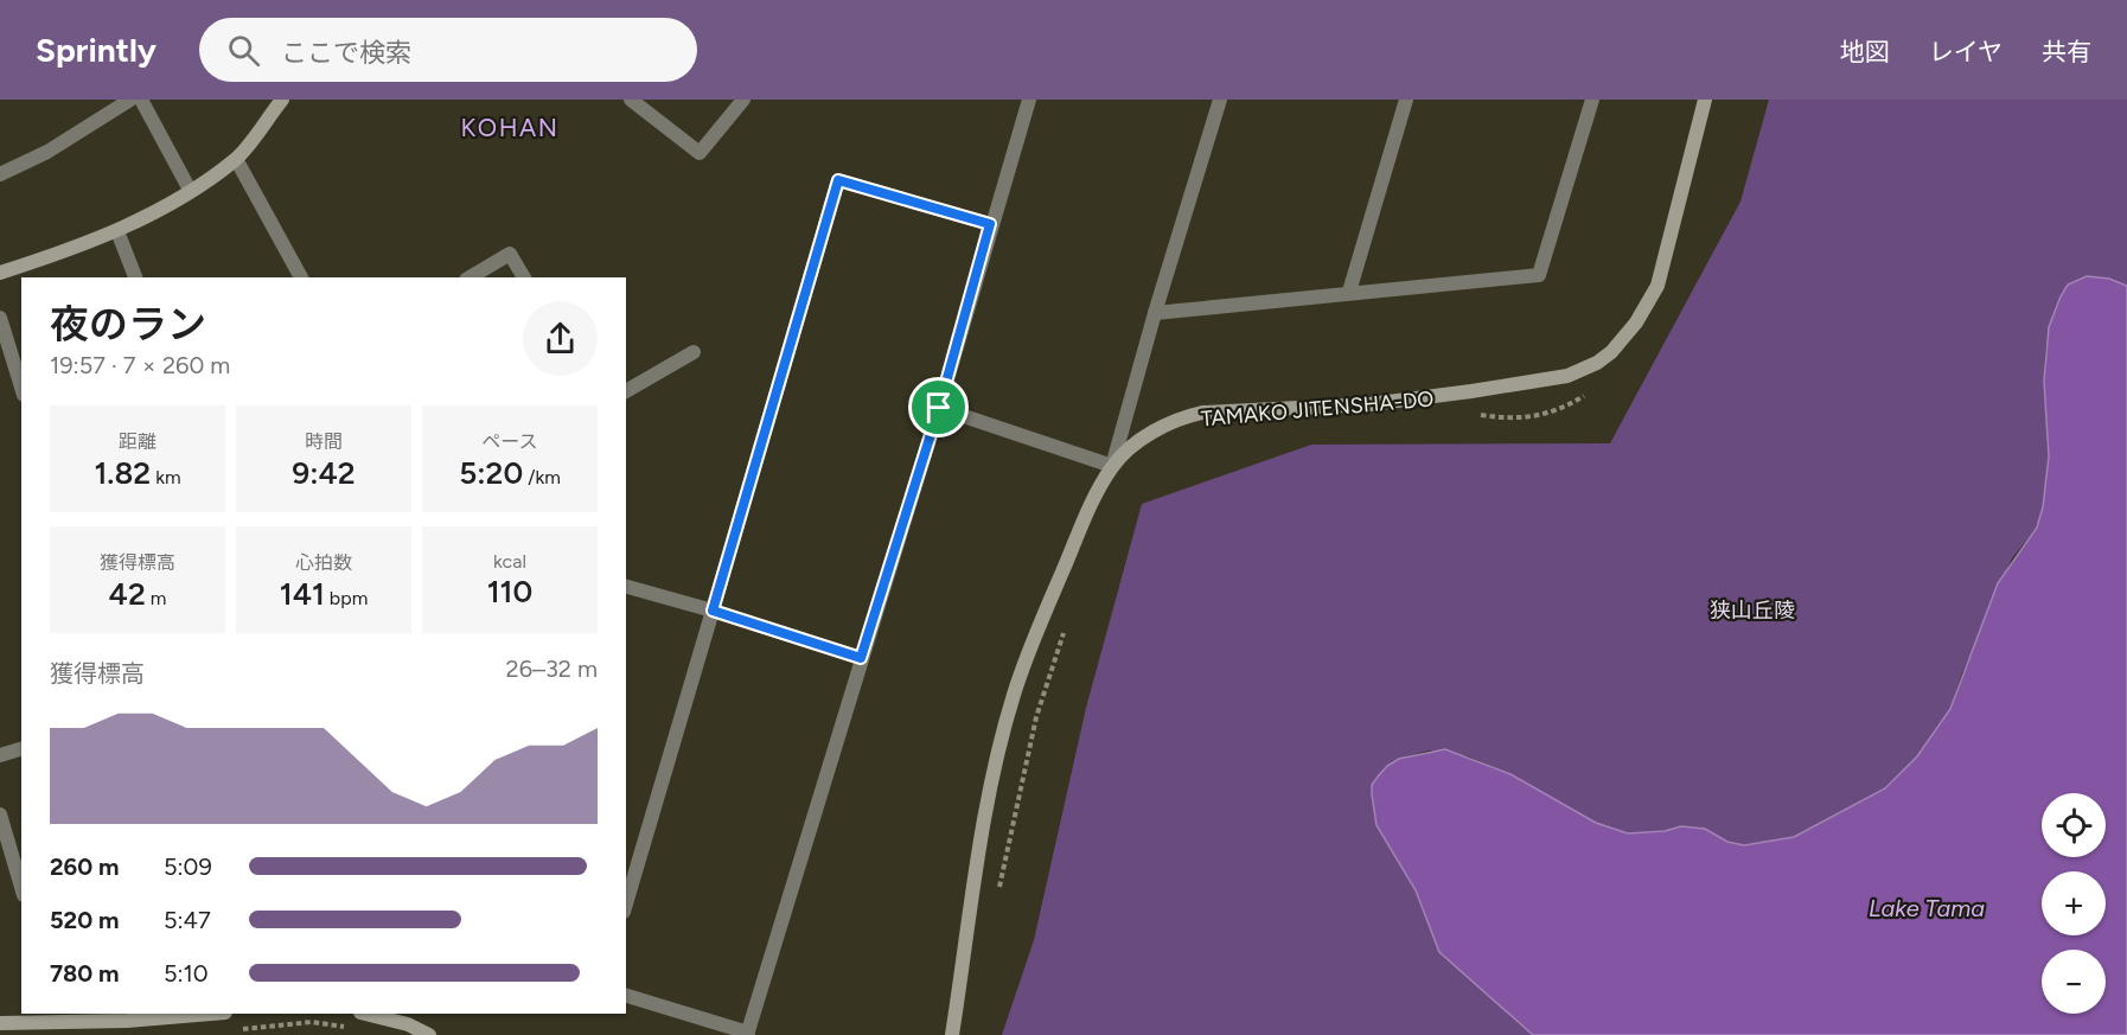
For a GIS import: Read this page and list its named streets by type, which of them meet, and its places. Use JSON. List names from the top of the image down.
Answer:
{
  "districts": ["KOHAN"],
  "water": ["Lake Tama"],
  "parks": ["狭山丘陵"],
  "page": {
    "header": "Sprintly",
    "search": "ここで検索",
    "nav": ["地図", "レイヤ", "共有"],
    "heading": ["夜のラン", "19:57 · 7 × 260 m"],
    "stats": [
      ["距離", "1.82 km"],
      ["時間", "9:42"],
      ["ペース", "5:20 /km"],
      ["獲得標高", "42 m"],
      ["心拍数", "141 bpm"],
      ["kcal", "110"]
    ],
    "chart": ["獲得標高", "26–32 m"],
    "map_buttons": ["+", "−"],
    "list": [
      {
        "name": "260 m",
        "note": "5:09"
      },
      {
        "name": "520 m",
        "note": "5:47"
      },
      {
        "name": "780 m",
        "note": "5:10"
      }
    ]
  }
}
